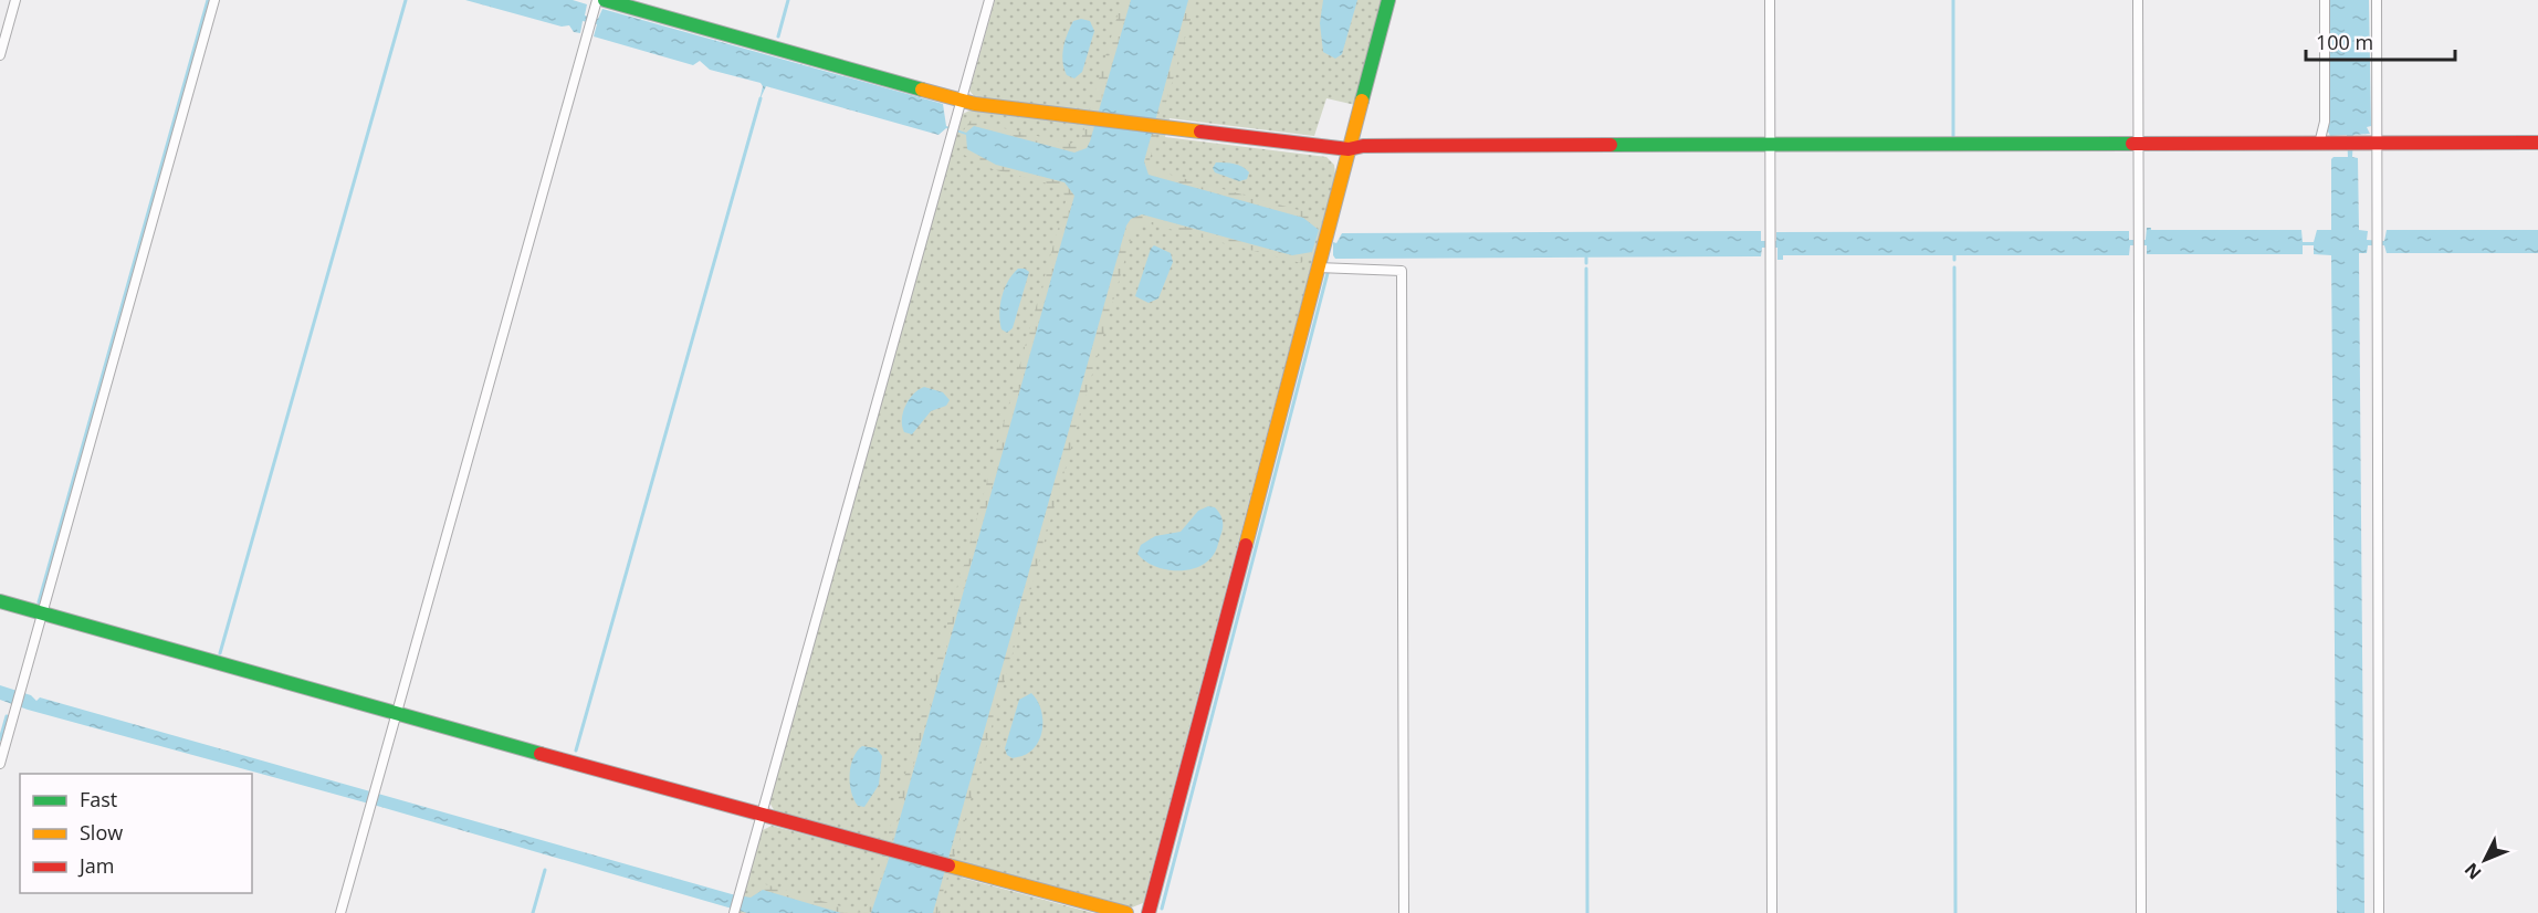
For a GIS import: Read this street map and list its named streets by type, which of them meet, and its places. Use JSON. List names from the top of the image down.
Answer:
{
  "legend": ["Fast", "Slow", "Jam"],
  "scale_bar": "100 m",
  "north": "bottom left"
}
